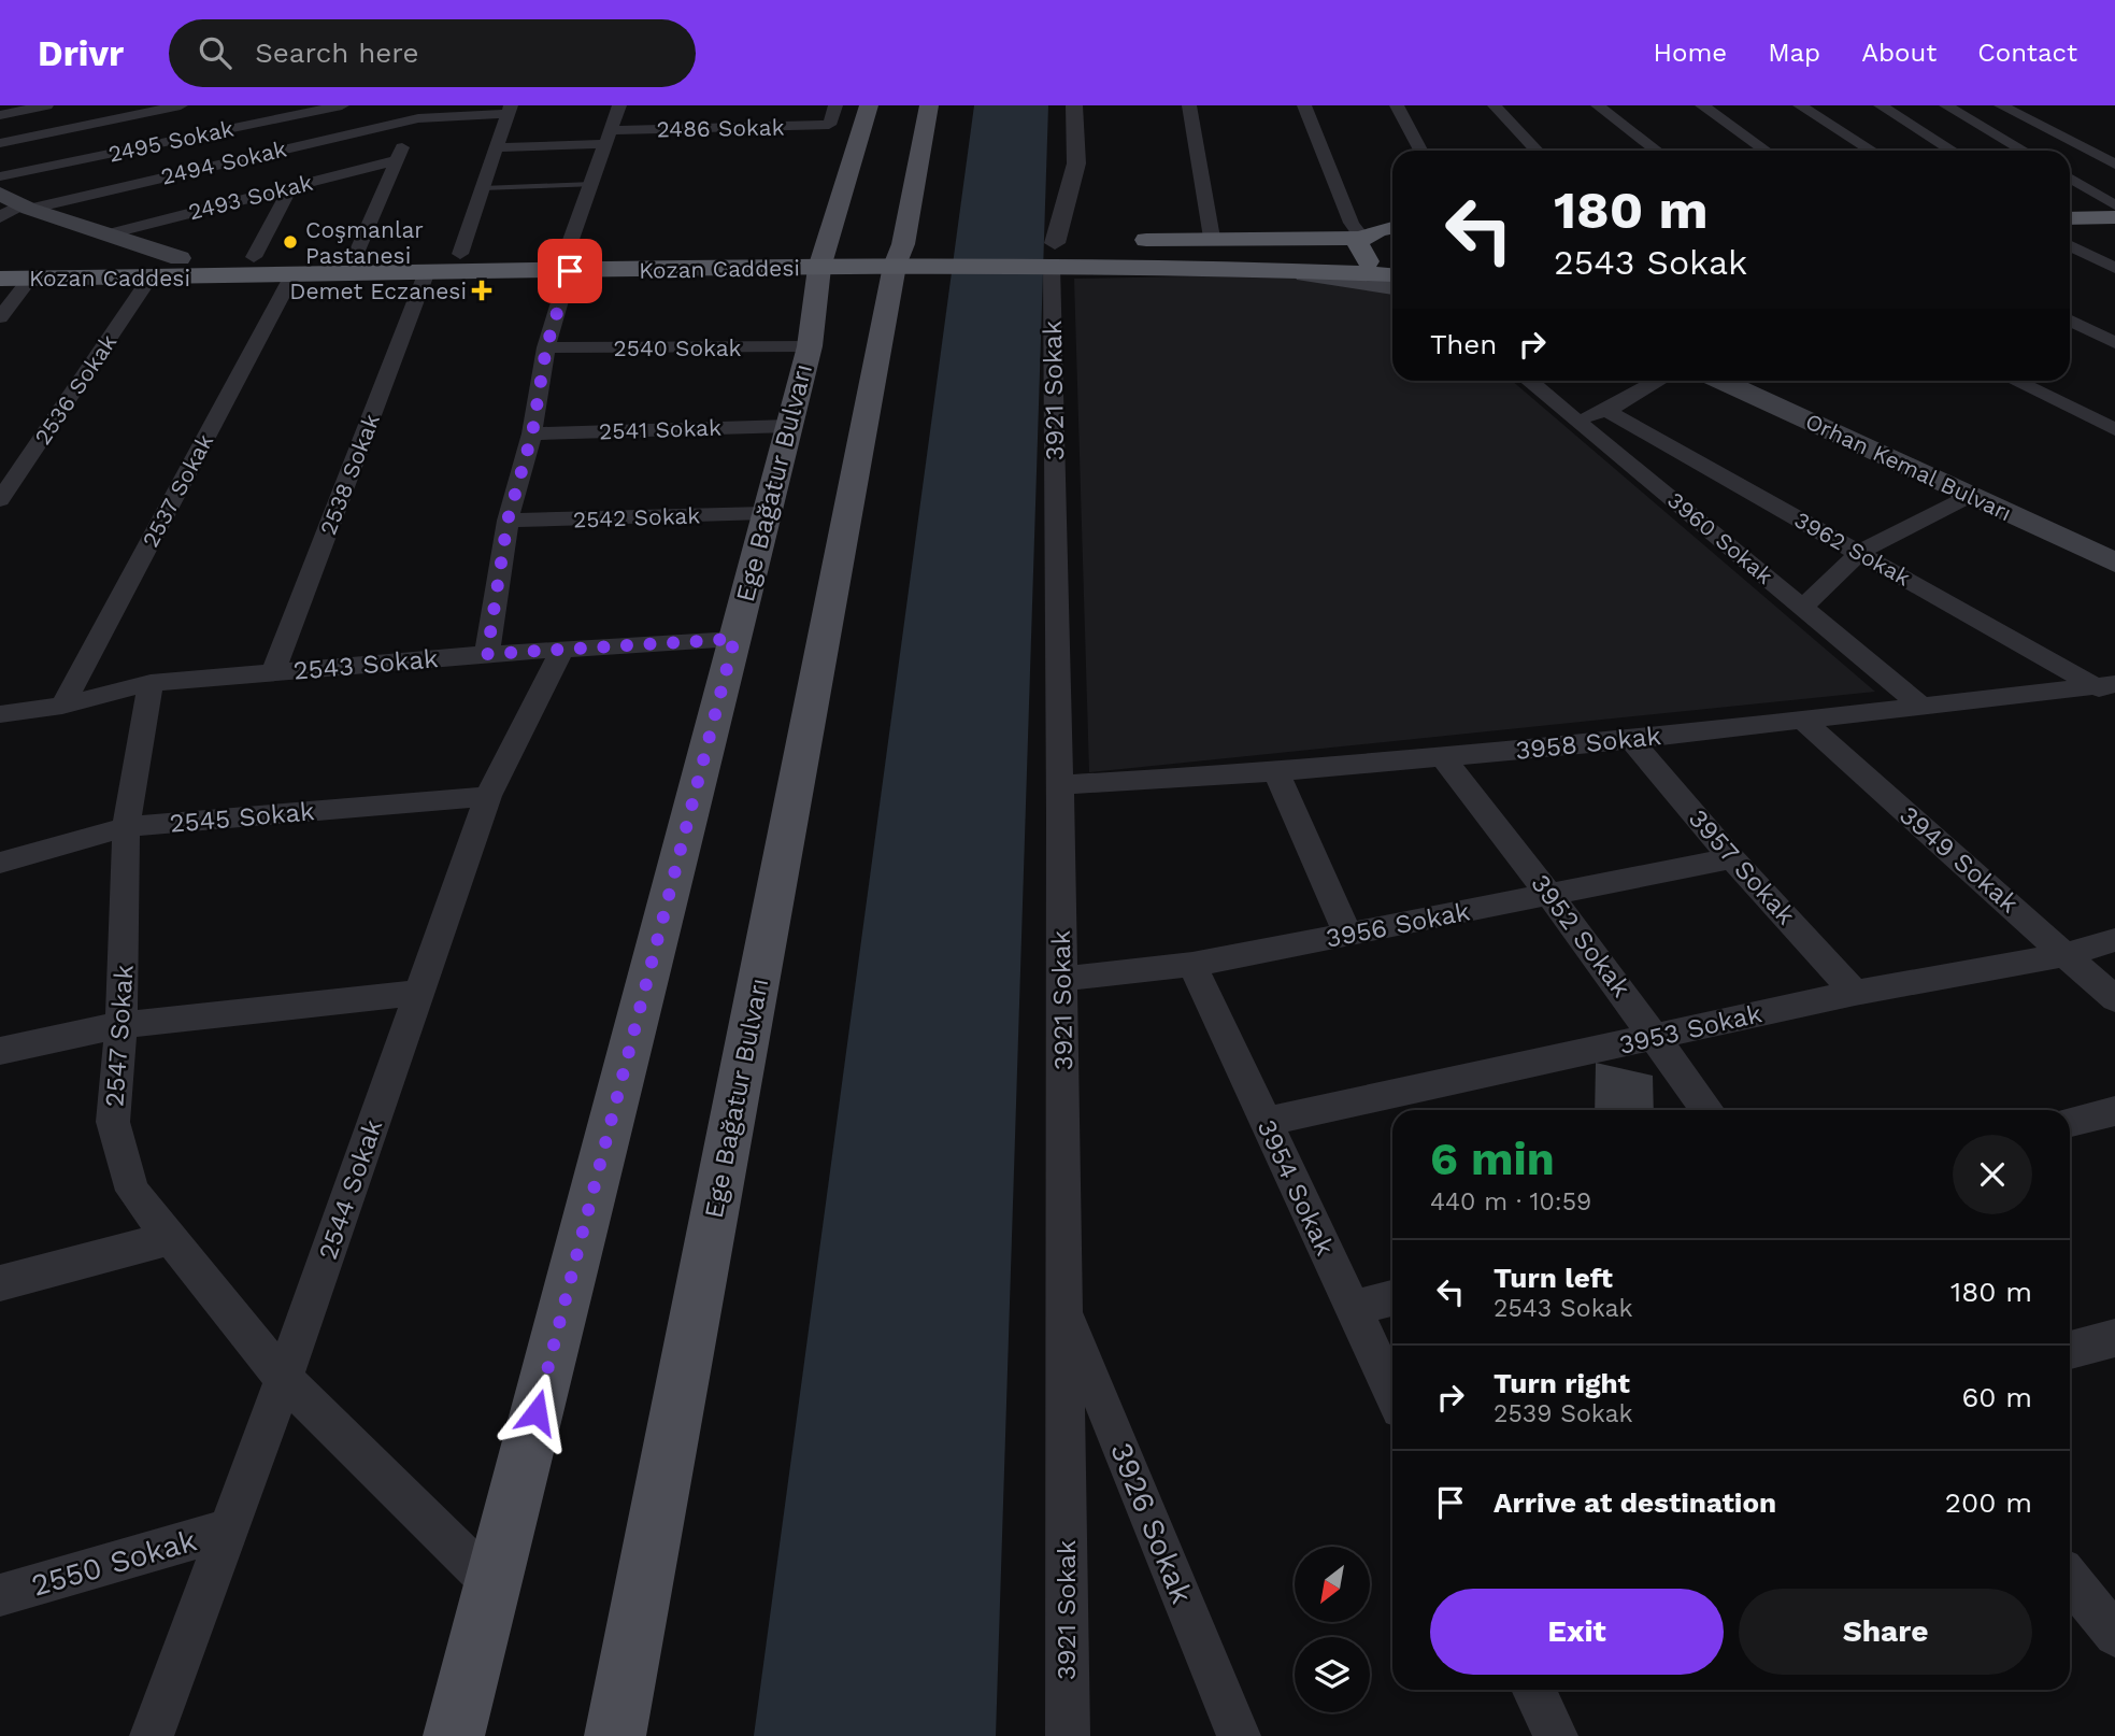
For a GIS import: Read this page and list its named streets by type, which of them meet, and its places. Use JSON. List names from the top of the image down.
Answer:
{
  "streets": {
    "highway": ["Kozan Caddesi"],
    "main road": ["Orhan Kemal Bulvarı", "Ege Bağatur Bulvarı"],
    "street": [
      "2486 Sokak",
      "2495 Sokak",
      "2494 Sokak",
      "2493 Sokak",
      "2540 Sokak",
      "2536 Sokak",
      "3921 Sokak",
      "2541 Sokak",
      "2538 Sokak",
      "2537 Sokak",
      "2542 Sokak",
      "3960 Sokak",
      "3962 Sokak",
      "2543 Sokak",
      "3958 Sokak",
      "2545 Sokak",
      "3949 Sokak",
      "3957 Sokak",
      "3956 Sokak",
      "3952 Sokak",
      "3953 Sokak",
      "2547 Sokak",
      "3954 Sokak",
      "2544 Sokak",
      "3926 Sokak",
      "2550 Sokak"
    ]
  },
  "crossings": [
    ["Kozan Caddesi", "2536 Sokak"],
    ["Kozan Caddesi", "3921 Sokak"],
    ["Kozan Caddesi", "2538 Sokak"],
    ["Kozan Caddesi", "Ege Bağatur Bulvarı"],
    ["Kozan Caddesi", "2537 Sokak"],
    ["2540 Sokak", "Ege Bağatur Bulvarı"],
    ["3921 Sokak", "3958 Sokak"],
    ["3921 Sokak", "3956 Sokak"],
    ["3921 Sokak", "3926 Sokak"],
    ["2541 Sokak", "Ege Bağatur Bulvarı"],
    ["2538 Sokak", "2543 Sokak"],
    ["Ege Bağatur Bulvarı", "2542 Sokak"],
    ["Ege Bağatur Bulvarı", "2543 Sokak"],
    ["Ege Bağatur Bulvarı", "2547 Sokak"],
    ["2537 Sokak", "2543 Sokak"],
    ["3960 Sokak", "3958 Sokak"],
    ["3962 Sokak", "3958 Sokak"],
    ["2543 Sokak", "2547 Sokak"],
    ["2543 Sokak", "2544 Sokak"],
    ["3958 Sokak", "3949 Sokak"],
    ["3958 Sokak", "3957 Sokak"],
    ["3958 Sokak", "3952 Sokak"],
    ["2545 Sokak", "2547 Sokak"],
    ["2545 Sokak", "2544 Sokak"],
    ["3949 Sokak", "3953 Sokak"],
    ["3957 Sokak", "3956 Sokak"],
    ["3957 Sokak", "3953 Sokak"],
    ["3956 Sokak", "3952 Sokak"],
    ["3956 Sokak", "3954 Sokak"],
    ["3952 Sokak", "3953 Sokak"],
    ["3953 Sokak", "3954 Sokak"],
    ["2547 Sokak", "2544 Sokak"],
    ["2544 Sokak", "2550 Sokak"]
  ],
  "places": {
    "other": ["Coşmanlar Pastanesi"],
    "health": ["Demet Eczanesi"]
  },
  "north": "bottom left",
  "page": {
    "header": "Drivr",
    "search": "Search here",
    "nav": [
      "Home",
      "Map",
      "About",
      "Contact"
    ],
    "turn": ["180 m", "2543 Sokak"],
    "then": "Then",
    "heading": ["6 min", "440 m · 10:59"],
    "list": [
      {
        "name": "Turn left",
        "note": "2543 Sokak",
        "value": "180 m"
      },
      {
        "name": "Turn right",
        "note": "2539 Sokak",
        "value": "60 m"
      },
      {
        "name": "Arrive at destination",
        "value": "200 m"
      }
    ],
    "buttons": ["Exit", "Share"]
  }
}
